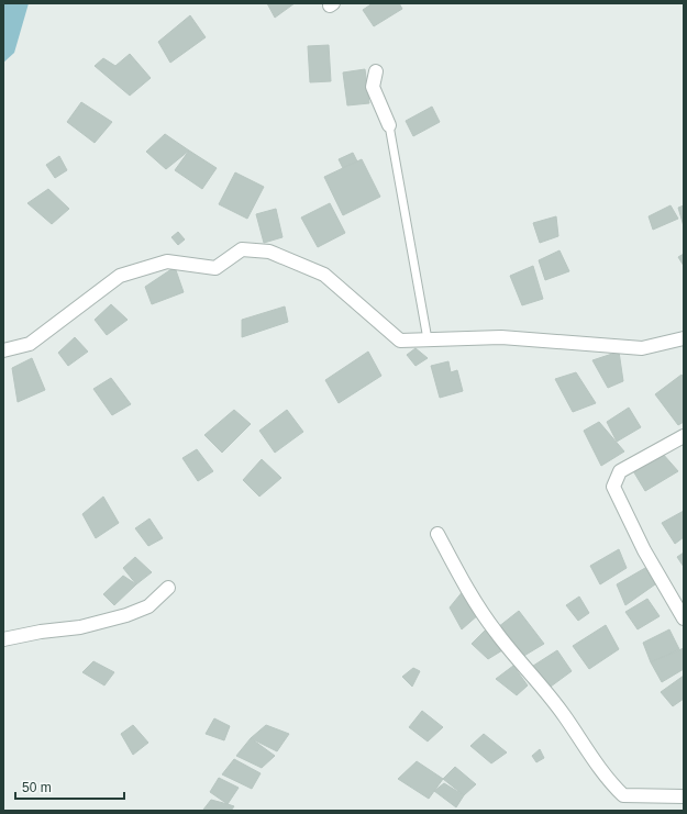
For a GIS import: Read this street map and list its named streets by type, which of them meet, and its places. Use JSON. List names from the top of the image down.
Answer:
{
  "scale_bar": "50 m"
}
